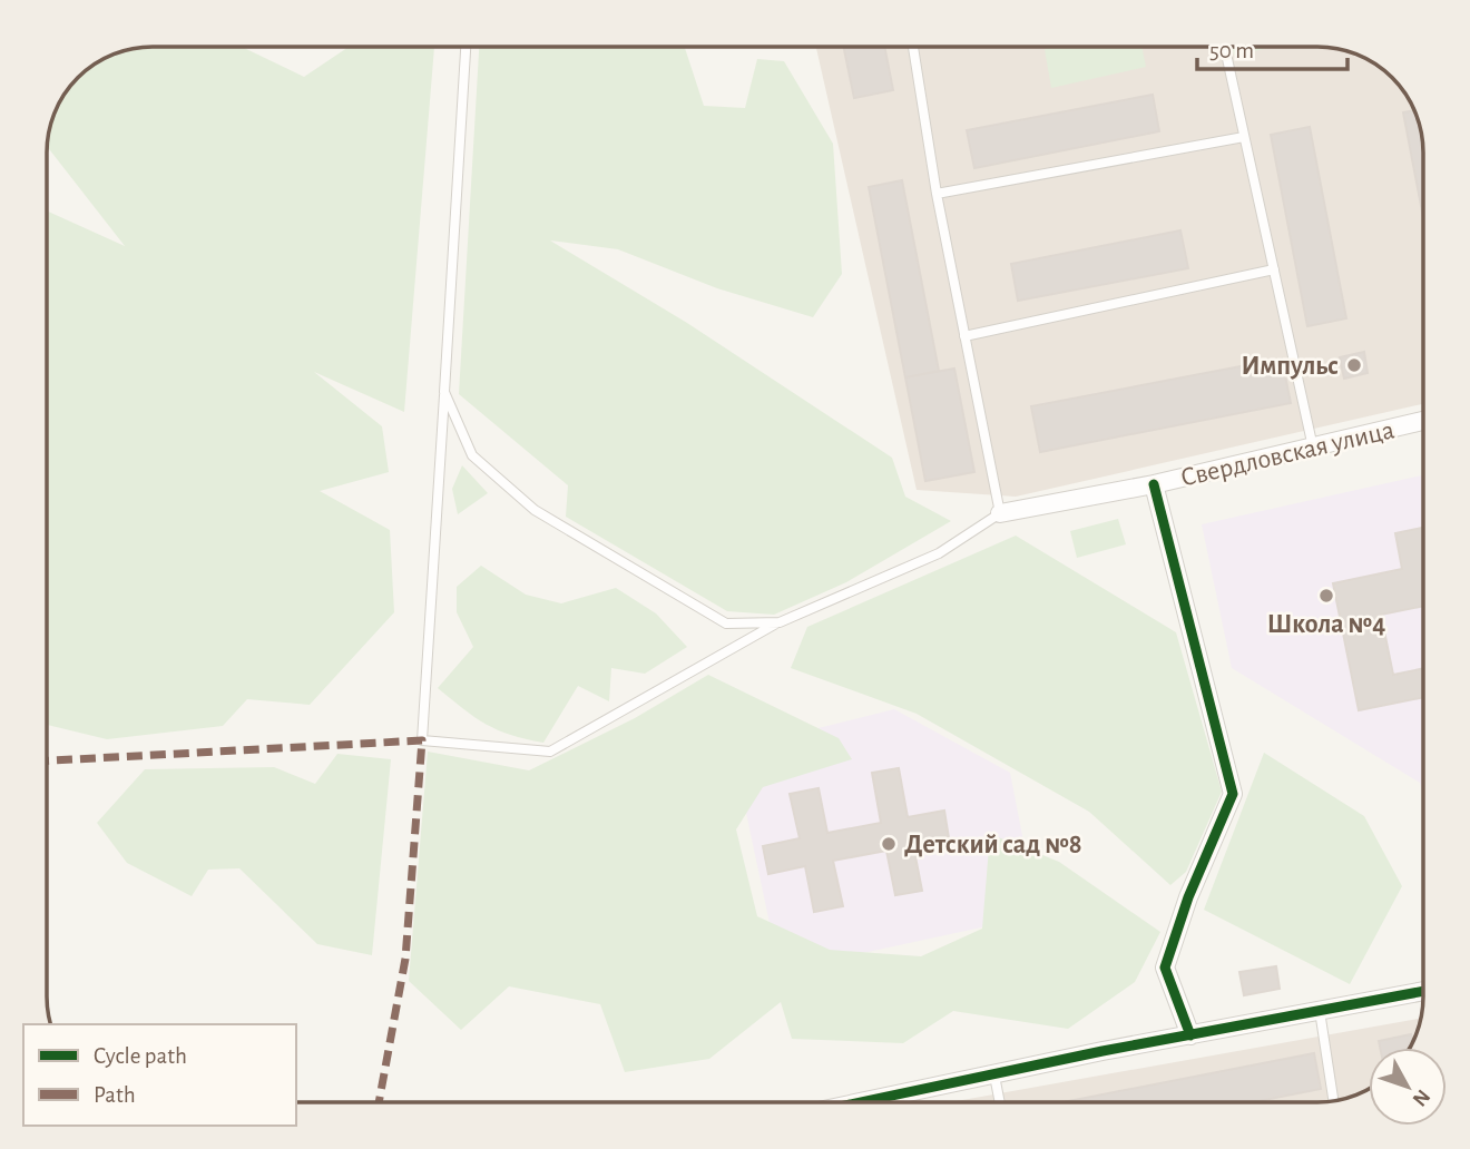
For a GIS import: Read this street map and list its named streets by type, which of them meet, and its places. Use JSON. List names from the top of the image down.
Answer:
{
  "streets": {
    "street": ["Свердловская улица"]
  },
  "places": ["Импульс", "Школа №4", "Детский сад №8"],
  "legend": ["Cycle path", "Path"],
  "scale_bar": "50 m",
  "north": "bottom right"
}
